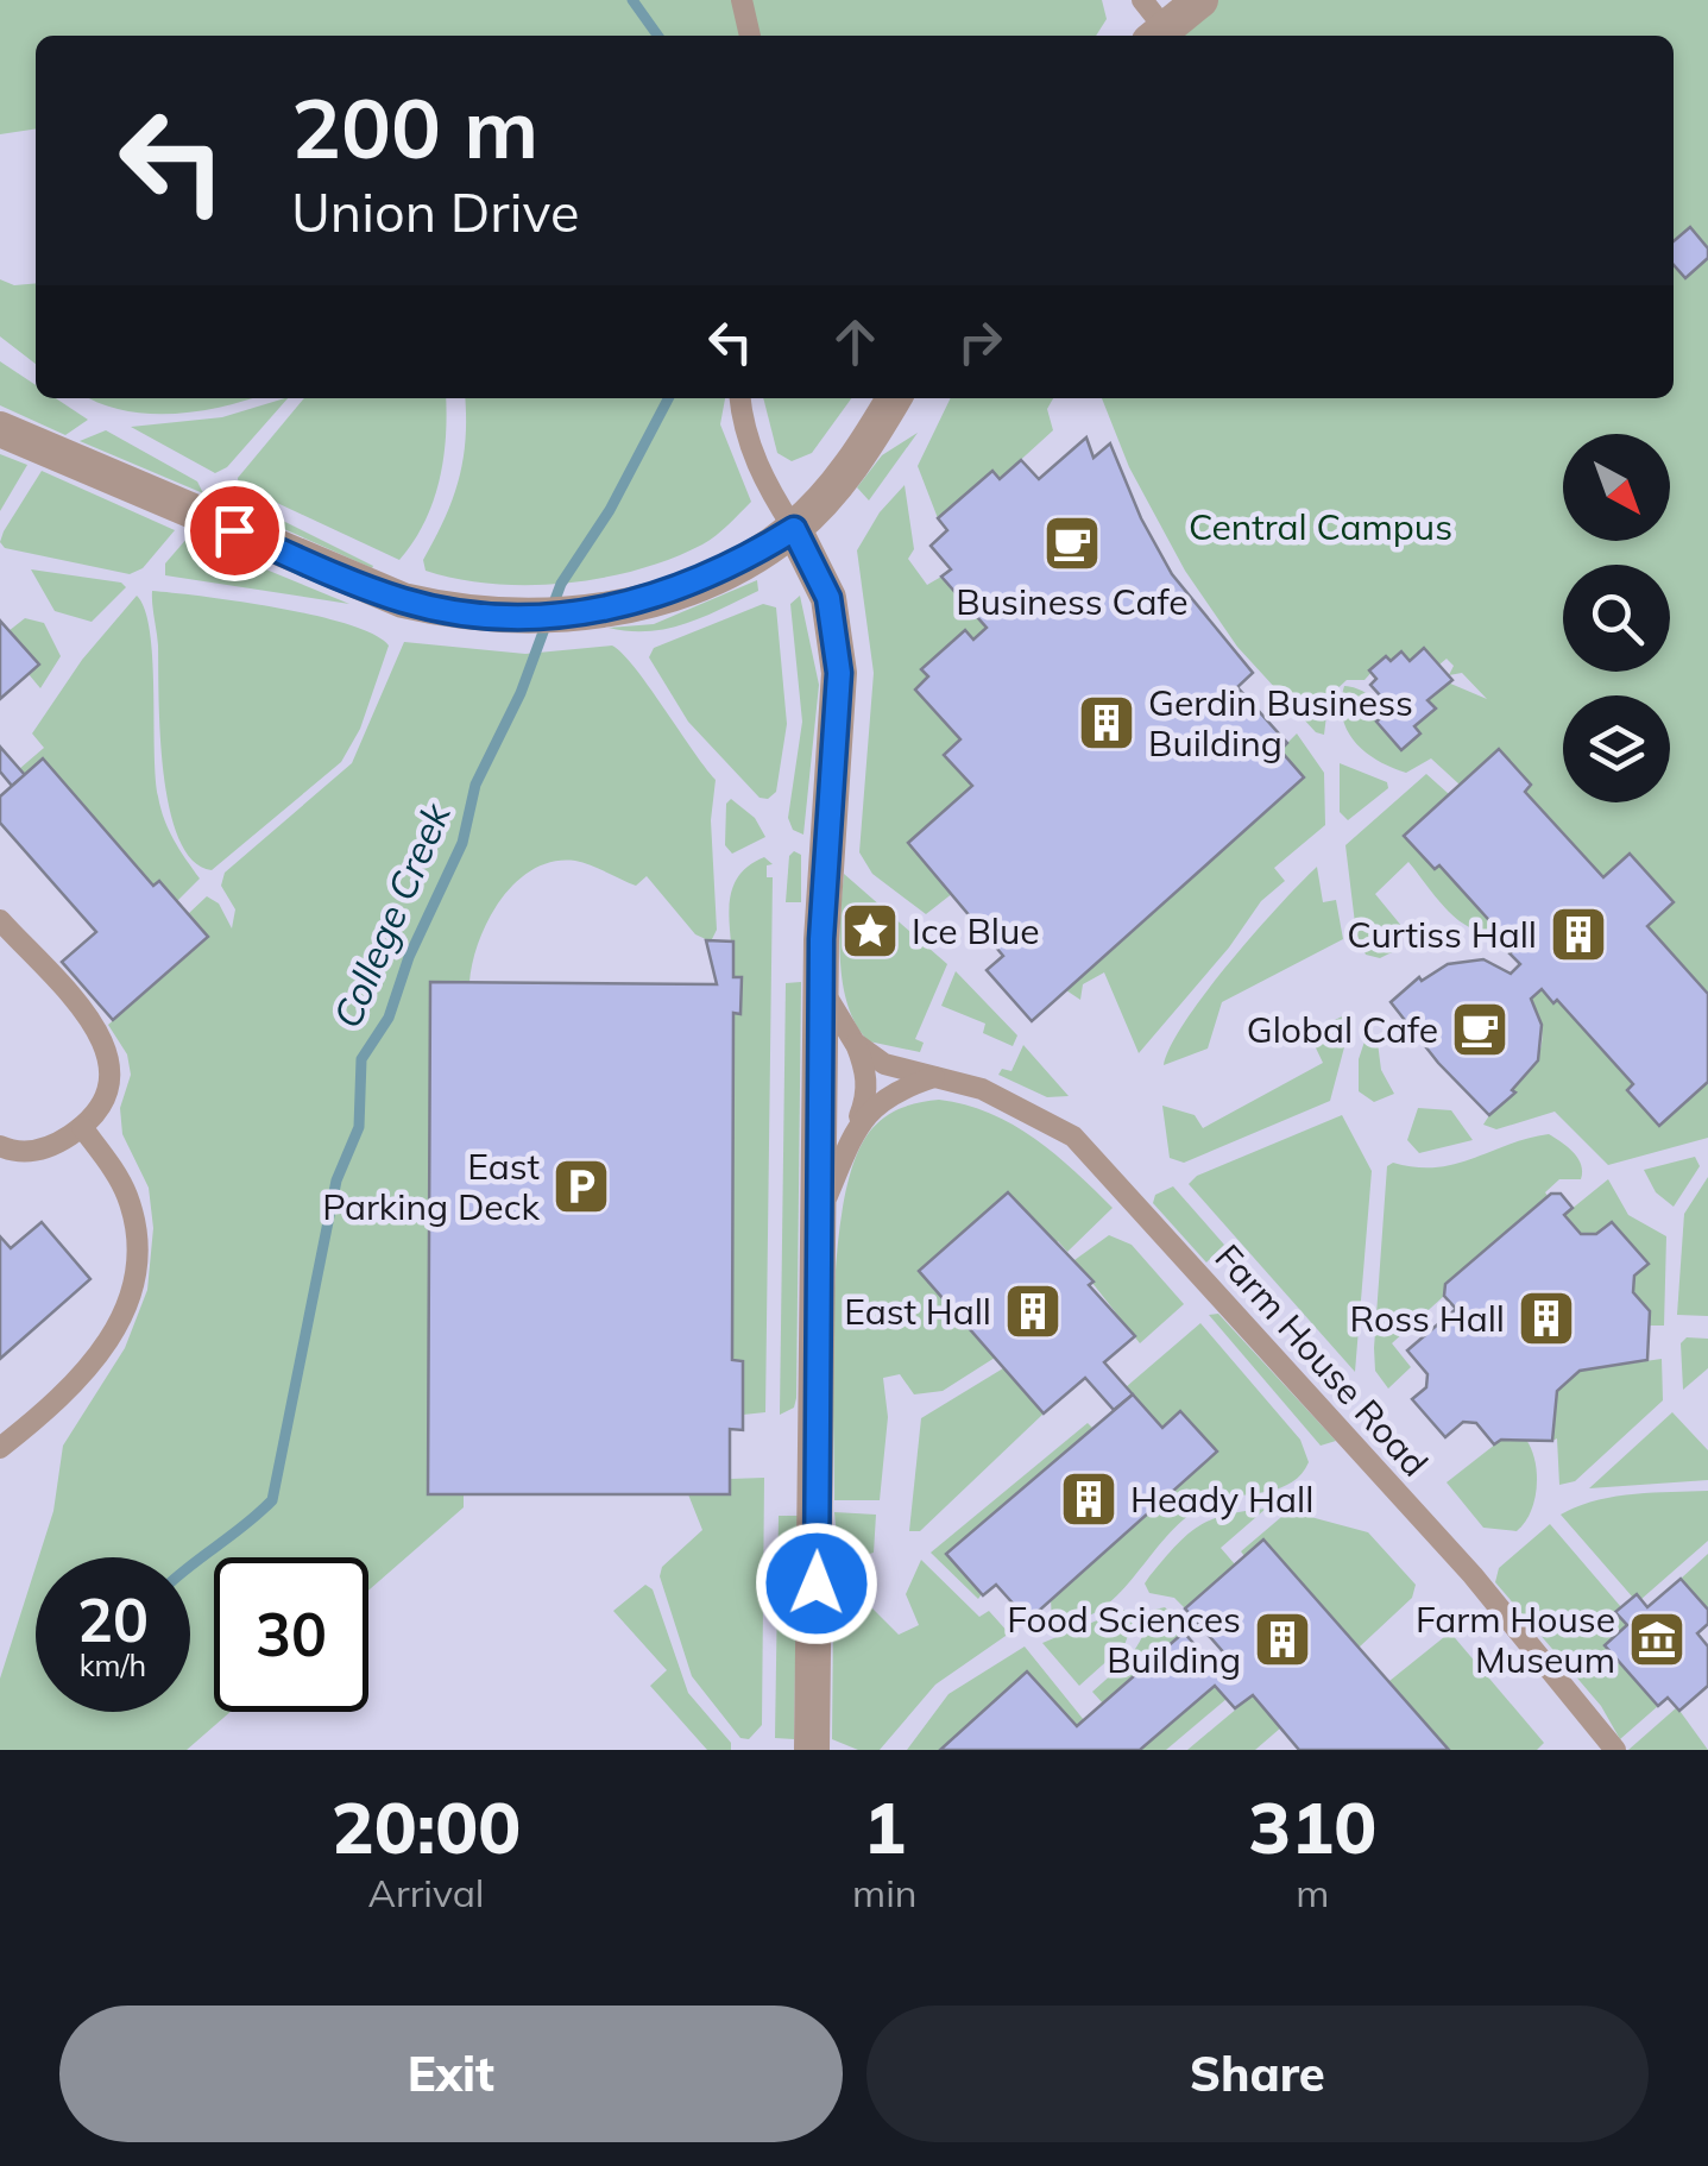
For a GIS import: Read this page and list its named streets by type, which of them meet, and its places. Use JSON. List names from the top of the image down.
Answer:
{
  "streets": {
    "lane": ["Farm House Road"]
  },
  "water": ["College Creek"],
  "parks": ["Central Campus"],
  "places": {
    "cafe": ["Business Cafe", "Global Cafe"],
    "building": [
      "Gerdin Business Building",
      "Curtiss Hall",
      "East Hall",
      "Ross Hall",
      "Heady Hall",
      "Food Sciences Building"
    ],
    "place": ["Ice Blue"],
    "parking": ["East Parking Deck"],
    "museum": ["Farm House Museum"]
  },
  "north": "bottom right",
  "page": {
    "turn": ["200 m", "Union Drive"],
    "speed": "20 km/h",
    "limit": "30",
    "eta": [
      "20:00",
      "Arrival",
      "1",
      "min",
      "310",
      "m"
    ],
    "buttons": ["Exit", "Share"]
  }
}
